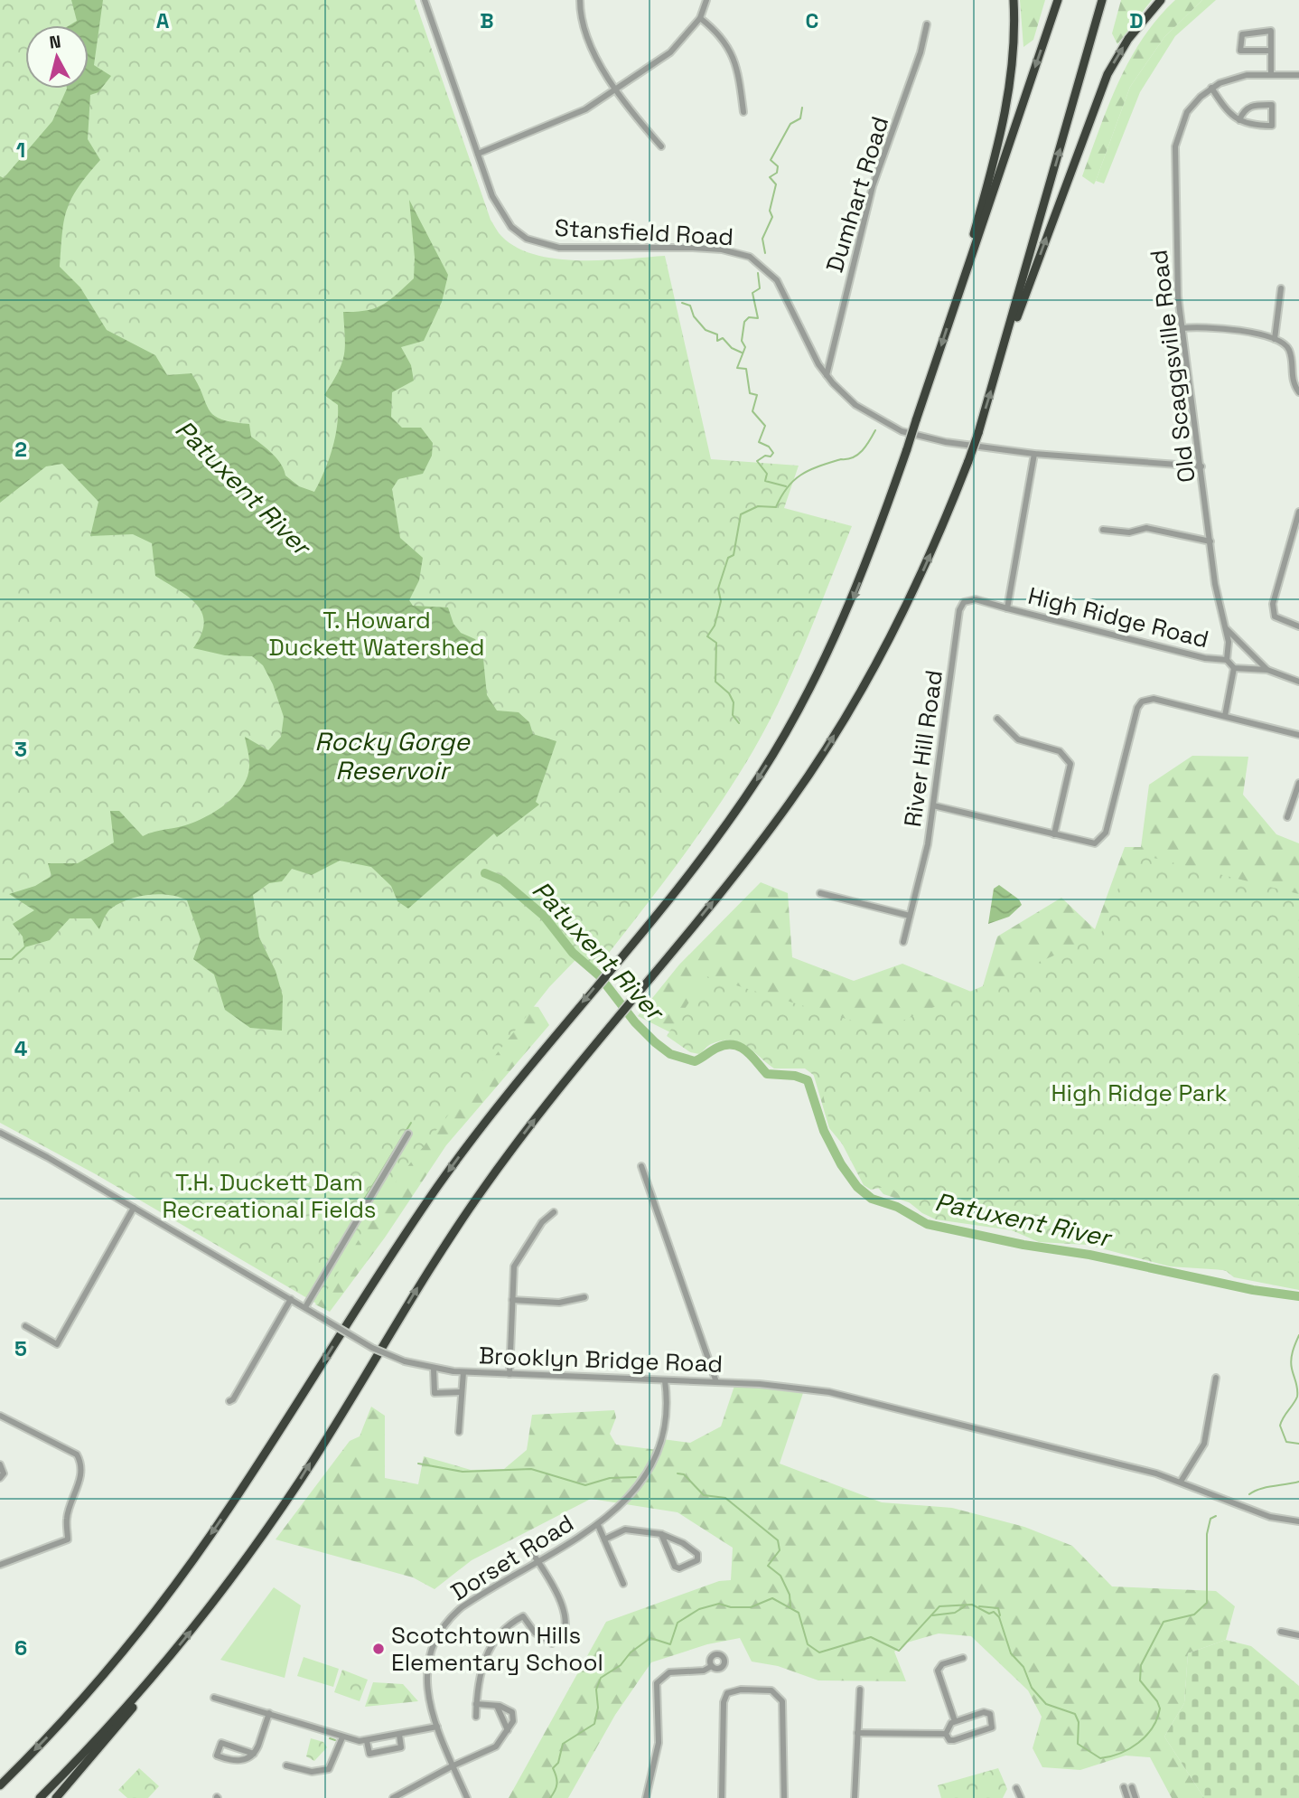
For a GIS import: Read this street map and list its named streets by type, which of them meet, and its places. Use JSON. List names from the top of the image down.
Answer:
{
  "streets": {
    "street": [
      "Dumhart Road",
      "Stansfield Road",
      "Old Scaggsville Road",
      "High Ridge Road",
      "River Hill Road",
      "Brooklyn Bridge Road",
      "Dorset Road"
    ]
  },
  "crossings": [
    ["Dumhart Road", "Stansfield Road"],
    ["Stansfield Road", "Old Scaggsville Road"],
    ["Stansfield Road", "High Ridge Road"],
    ["Old Scaggsville Road", "High Ridge Road"],
    ["High Ridge Road", "River Hill Road"],
    ["Brooklyn Bridge Road", "Dorset Road"]
  ],
  "water": ["Patuxent River", "Rocky Gorge Reservoir"],
  "parks": ["T. Howard Duckett Watershed", "High Ridge Park", "T.H. Duckett Dam Recreational Fields"],
  "places": ["Scotchtown Hills Elementary School"],
  "north": "top",
  "grid": {
    "columns": [
      "A",
      "B",
      "C",
      "D"
    ],
    "rows": [
      "1",
      "2",
      "3",
      "4",
      "5",
      "6"
    ]
  }
}
